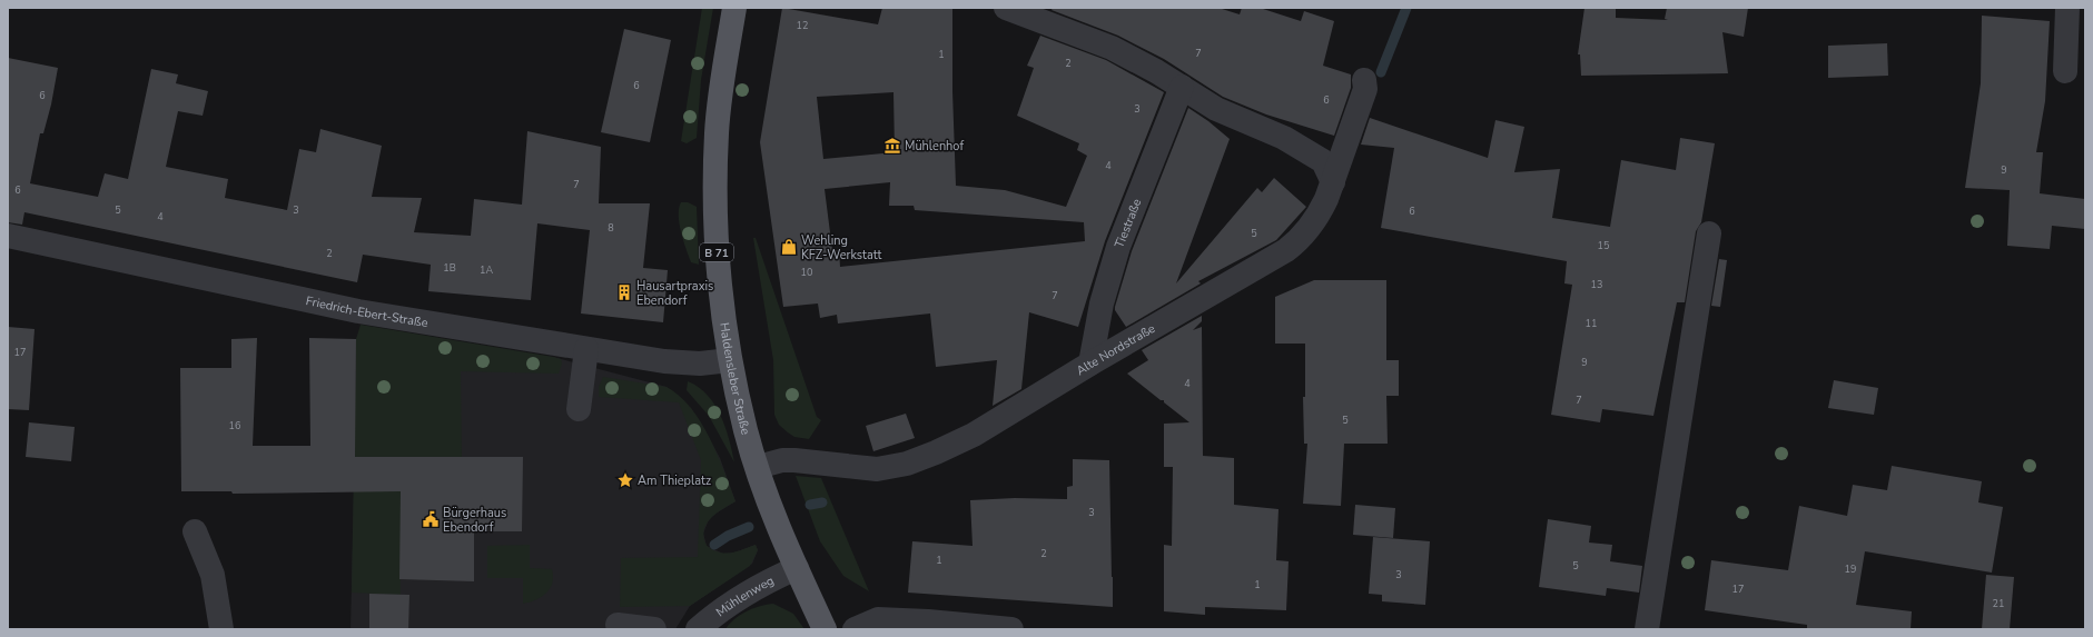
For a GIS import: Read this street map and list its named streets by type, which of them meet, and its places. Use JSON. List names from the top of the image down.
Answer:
{
  "streets": {
    "main road": ["B 71", "Haldensleber Straße"],
    "street": [
      "Tiestraße",
      "Friedrich-Ebert-Straße",
      "Alte Nordstraße",
      "Mühlenweg"
    ]
  },
  "crossings": [
    ["Tiestraße", "Alte Nordstraße"],
    ["Friedrich-Ebert-Straße", "Haldensleber Straße"],
    ["Alte Nordstraße", "Haldensleber Straße"],
    ["Haldensleber Straße", "Mühlenweg"]
  ],
  "places": {
    "museum": ["Mühlenhof"],
    "shop": ["Wehling KFZ-Werkstatt"],
    "building": ["Hausartpraxis Ebendorf"],
    "place": ["Am Thieplatz"],
    "public building": ["Bürgerhaus Ebendorf"]
  },
  "house_numbers": [
    "12",
    "7",
    "1",
    "2",
    "6",
    "6",
    "6",
    "3",
    "4",
    "9",
    "7",
    "6",
    "5",
    "3",
    "6",
    "4",
    "8",
    "5",
    "15",
    "2",
    "1B",
    "1A",
    "10",
    "13",
    "7",
    "11",
    "17",
    "9",
    "4",
    "7",
    "5",
    "16",
    "3",
    "2",
    "1",
    "5",
    "19",
    "3",
    "1",
    "17",
    "21"
  ]
}
